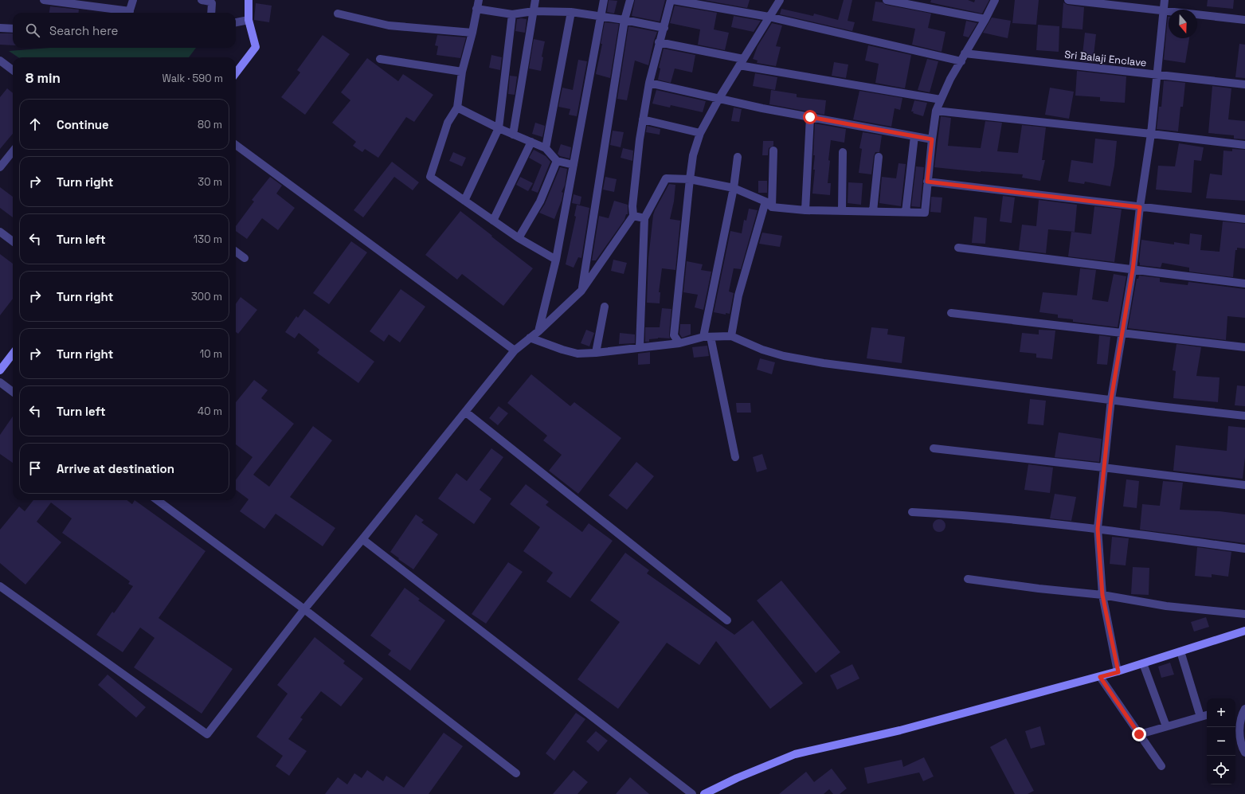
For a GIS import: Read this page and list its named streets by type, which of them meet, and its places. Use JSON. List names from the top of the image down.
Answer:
{
  "streets": {
    "street": ["Sri Balaji Enclave"]
  },
  "north": "bottom",
  "page": {
    "search": "Search here",
    "heading": ["8 min", "Walk · 590 m"],
    "list": [
      ["Continue", "80 m"],
      ["Turn right", "30 m"],
      ["Turn left", "130 m"],
      ["Turn right", "300 m"],
      ["Turn right", "10 m"],
      ["Turn left", "40 m"],
      "Arrive at destination"
    ],
    "map_buttons": ["+", "−"]
  }
}
